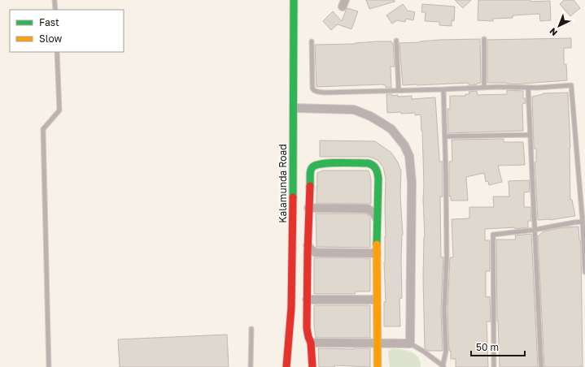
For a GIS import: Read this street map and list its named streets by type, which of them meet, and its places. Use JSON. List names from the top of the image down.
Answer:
{
  "streets": {
    "street": ["Kalamunda Road"]
  },
  "legend": ["Fast", "Slow"],
  "scale_bar": "50 m",
  "north": "bottom left"
}
